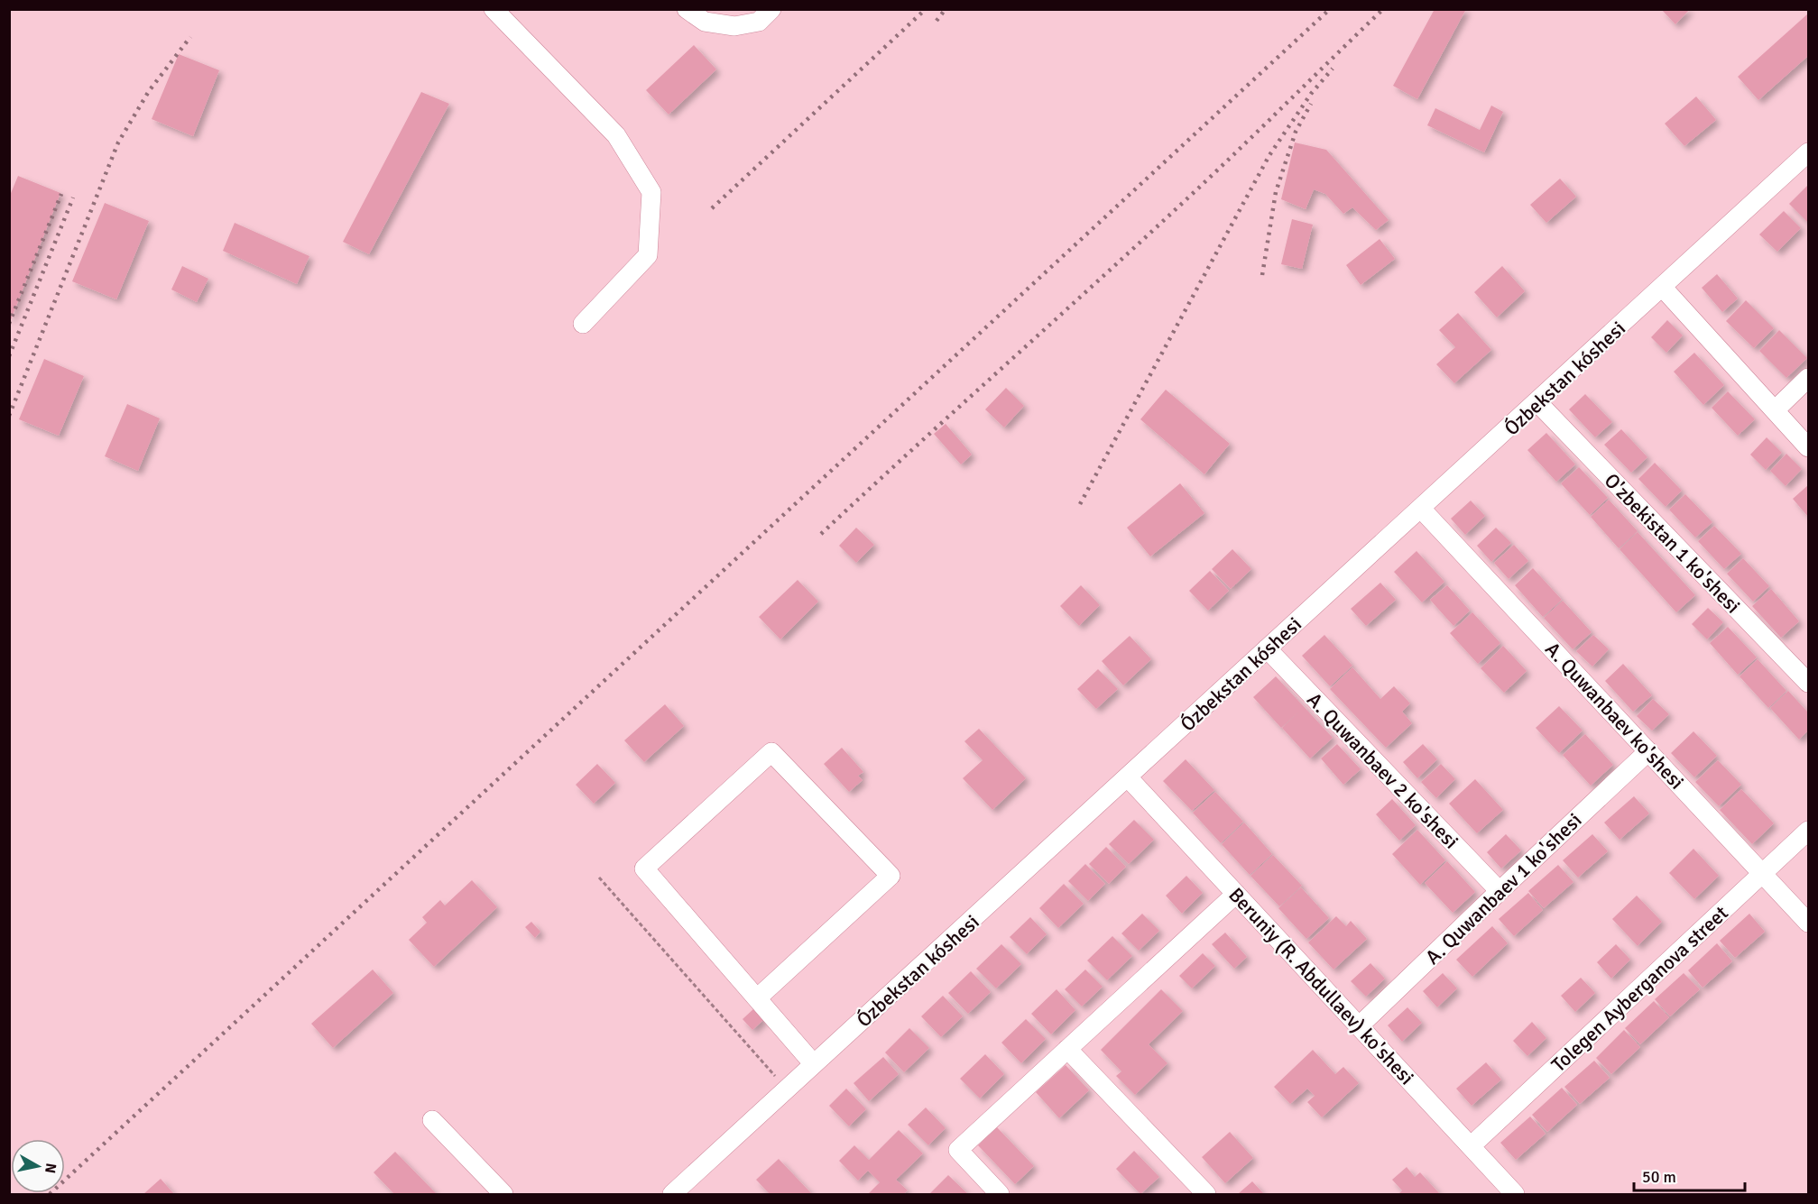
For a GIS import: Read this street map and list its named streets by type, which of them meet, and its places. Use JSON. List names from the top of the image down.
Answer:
{
  "streets": {
    "street": [
      "Ózbekstan kóshesi",
      "O'zbekistan 1 ko'shesi",
      "A. Quwanbaev ko'shesi",
      "A. Quwanbaev 2 ko'shesi",
      "A. Quwanbaev 1 ko'shesi",
      "Beruniy (R. Abdullaev) ko'shesi",
      "Tolegen Ayberganova street"
    ]
  },
  "crossings": [
    ["Ózbekstan kóshesi", "O'zbekistan 1 ko'shesi"],
    ["Ózbekstan kóshesi", "A. Quwanbaev ko'shesi"],
    ["Ózbekstan kóshesi", "A. Quwanbaev 2 ko'shesi"],
    ["Ózbekstan kóshesi", "Beruniy (R. Abdullaev) ko'shesi"],
    ["A. Quwanbaev ko'shesi", "A. Quwanbaev 1 ko'shesi"],
    ["A. Quwanbaev ko'shesi", "Tolegen Ayberganova street"],
    ["A. Quwanbaev 2 ko'shesi", "A. Quwanbaev 1 ko'shesi"],
    ["A. Quwanbaev 1 ko'shesi", "Beruniy (R. Abdullaev) ko'shesi"],
    ["Beruniy (R. Abdullaev) ko'shesi", "Tolegen Ayberganova street"]
  ],
  "scale_bar": "50 m",
  "north": "right"
}
